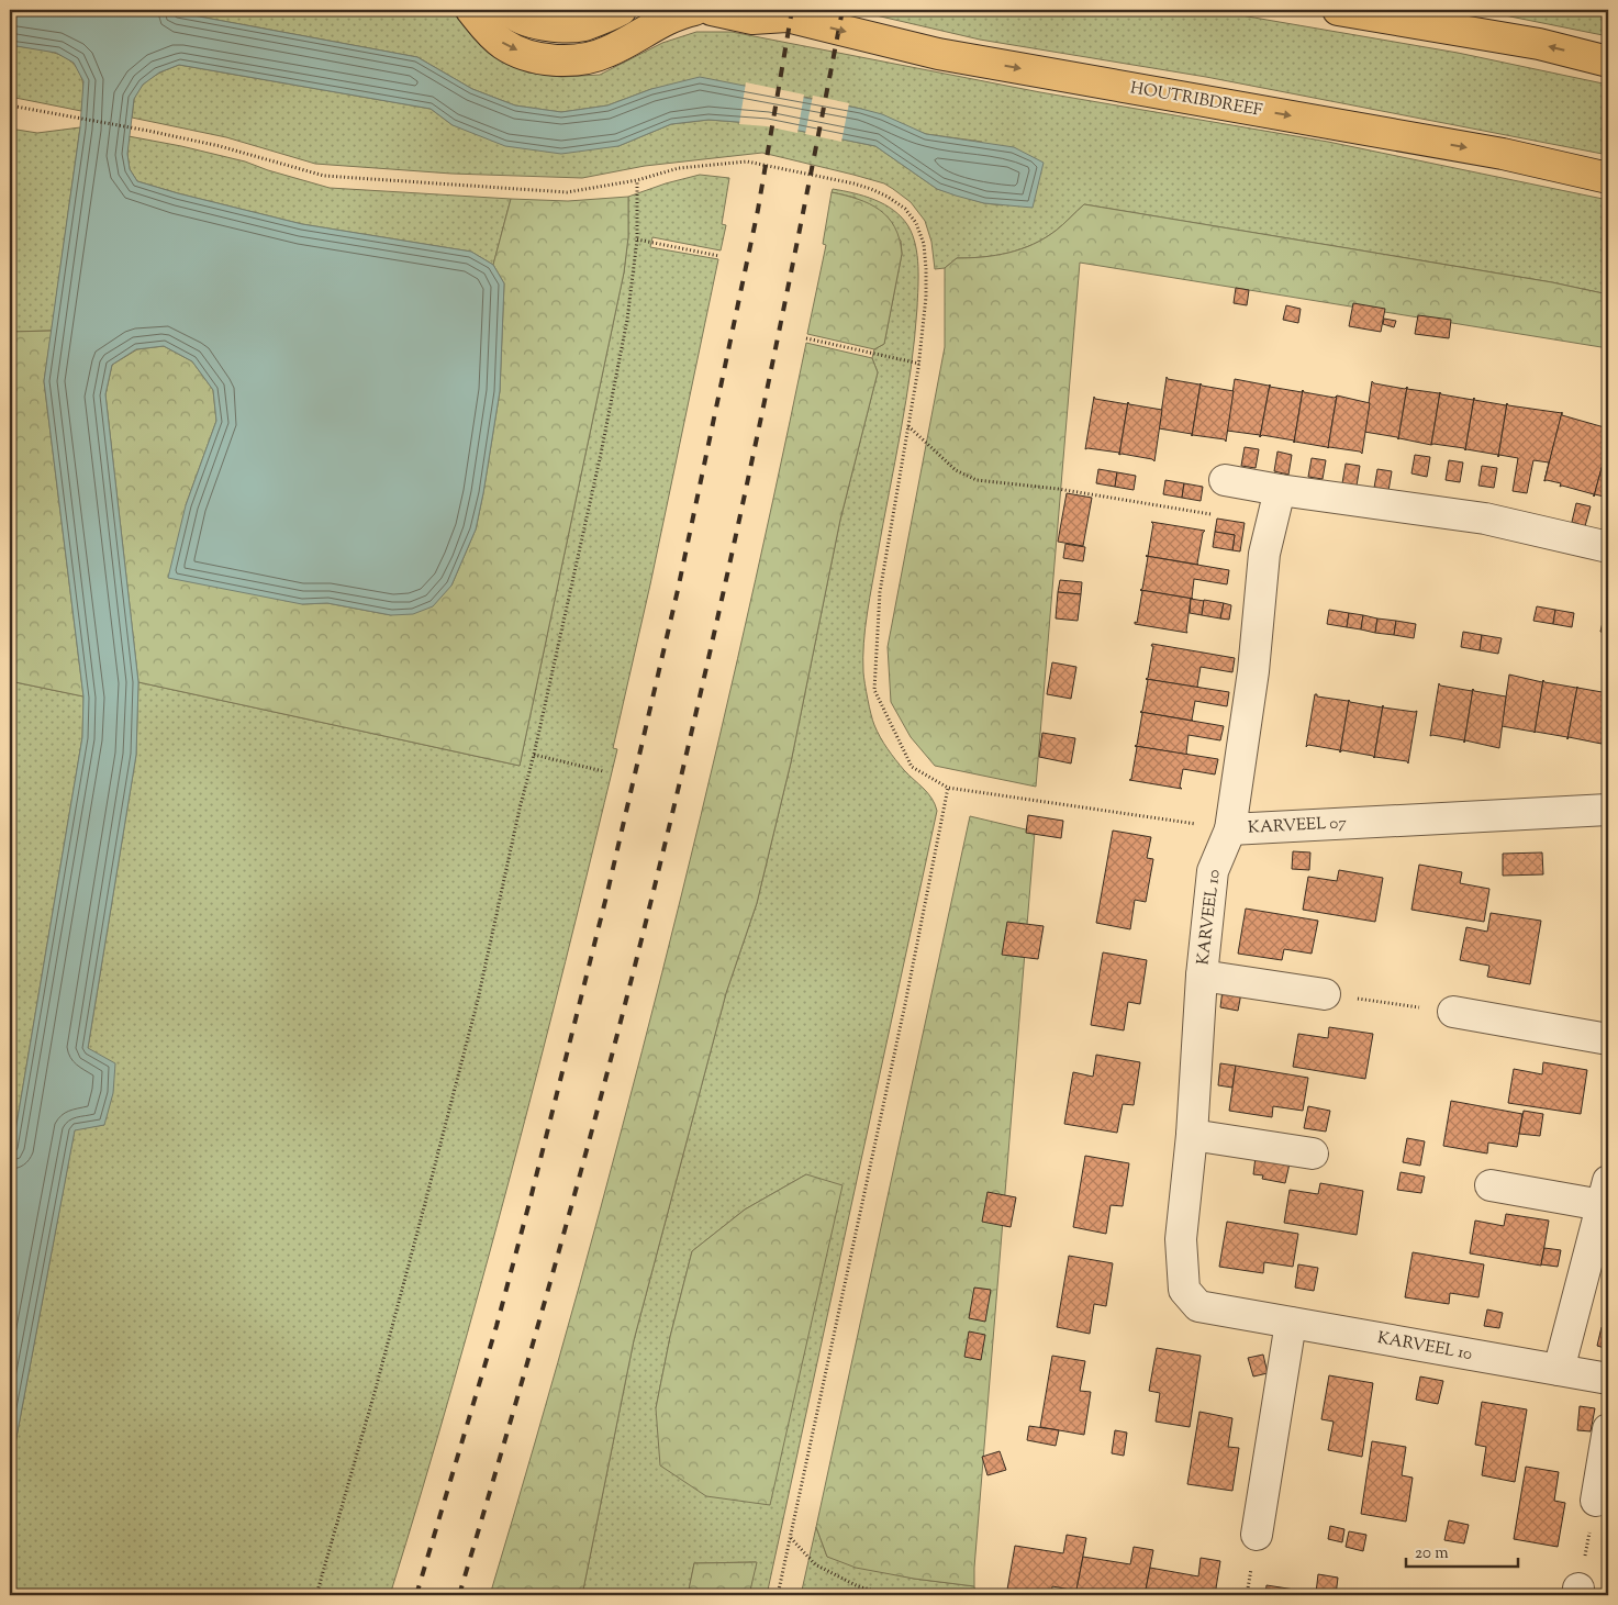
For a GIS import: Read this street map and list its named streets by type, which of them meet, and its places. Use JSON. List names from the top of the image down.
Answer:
{
  "streets": {
    "main road": ["HOUTRIBDREEF"],
    "street": ["KARVEEL 07", "KARVEEL 10"]
  },
  "crossings": [
    ["KARVEEL 07", "KARVEEL 10"]
  ],
  "scale_bar": "20 m"
}
